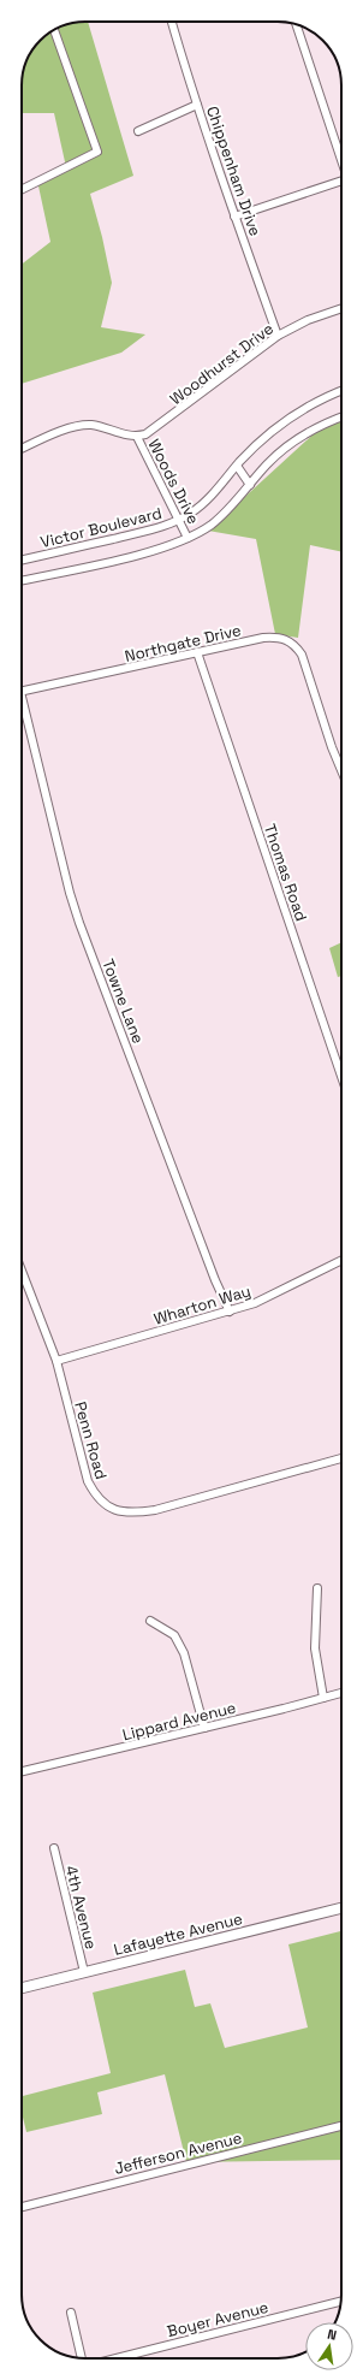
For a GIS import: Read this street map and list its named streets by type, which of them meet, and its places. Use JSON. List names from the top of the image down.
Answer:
{
  "streets": {
    "street": [
      "Chippenham Drive",
      "Woodhurst Drive",
      "Woods Drive",
      "Victor Boulevard",
      "Northgate Drive",
      "Thomas Road",
      "Towne Lane",
      "Wharton Way",
      "Penn Road",
      "Lippard Avenue",
      "4th Avenue",
      "Lafayette Avenue",
      "Jefferson Avenue",
      "Boyer Avenue"
    ]
  },
  "crossings": [
    ["Chippenham Drive", "Woodhurst Drive"],
    ["Woodhurst Drive", "Woods Drive"],
    ["Woods Drive", "Victor Boulevard"],
    ["Northgate Drive", "Thomas Road"],
    ["Towne Lane", "Wharton Way"],
    ["Wharton Way", "Penn Road"],
    ["4th Avenue", "Lafayette Avenue"]
  ],
  "north": "top"
}
